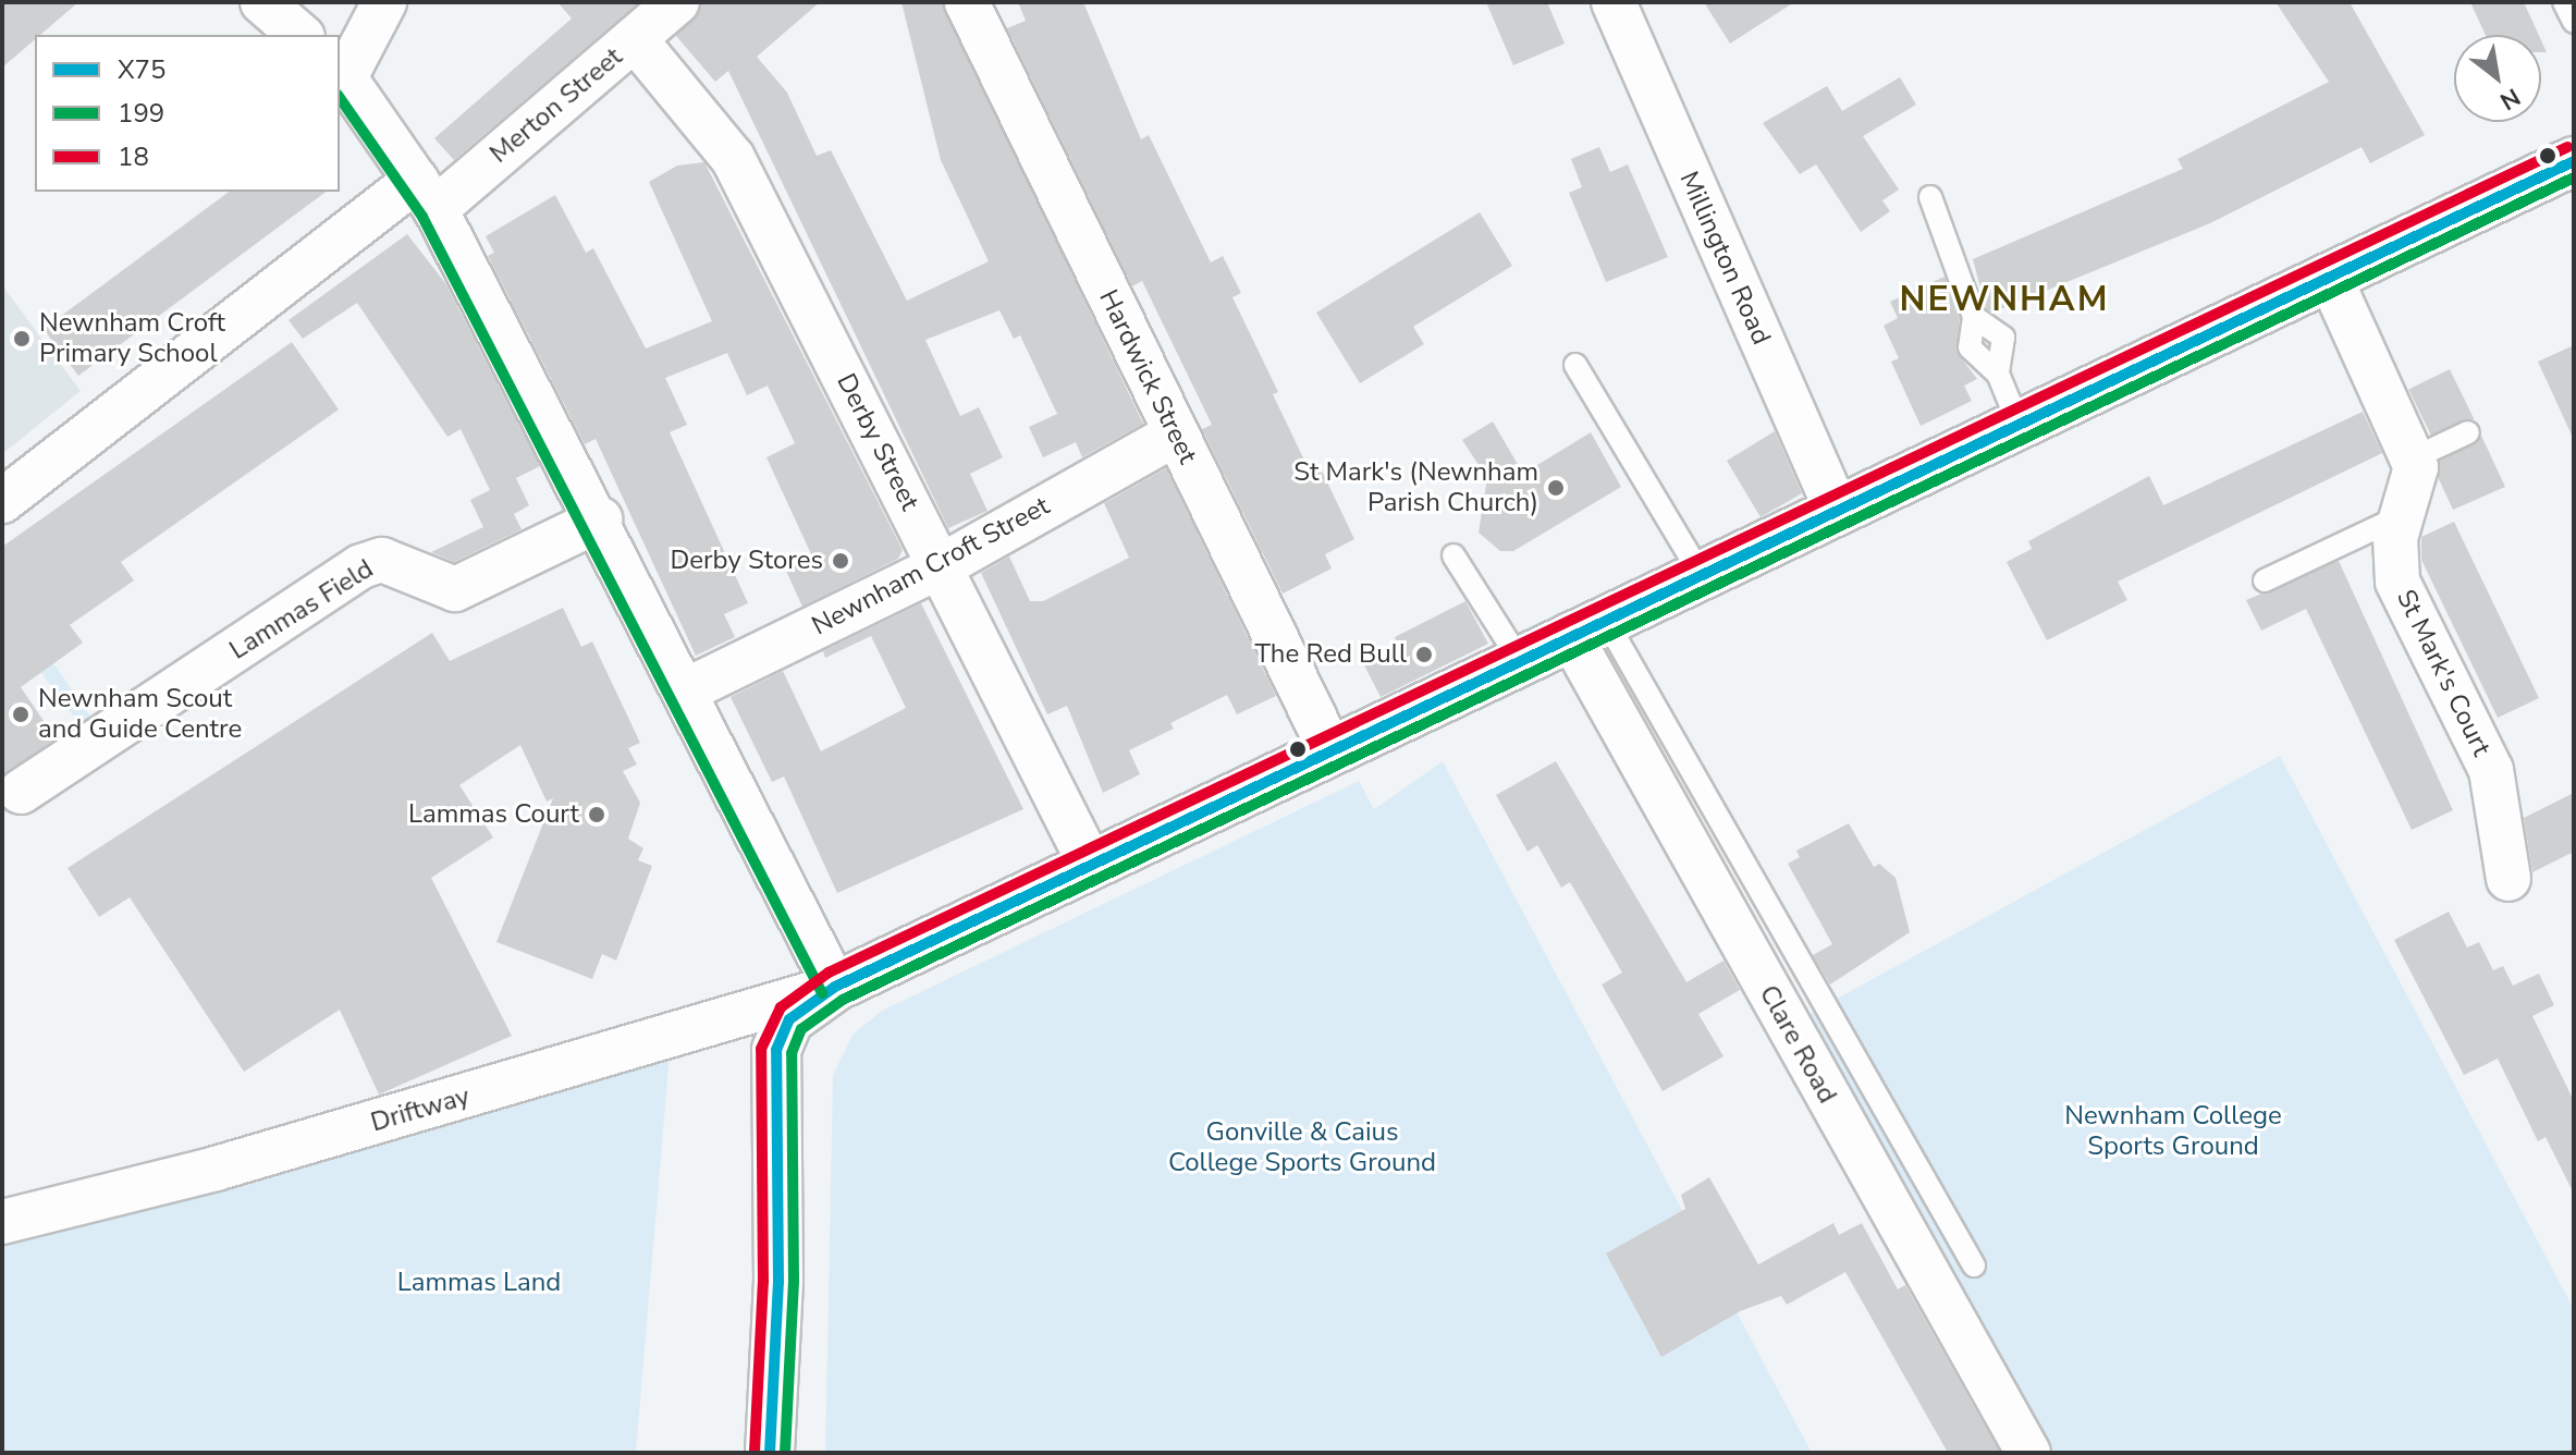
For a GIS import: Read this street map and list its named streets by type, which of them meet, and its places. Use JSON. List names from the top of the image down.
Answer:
{
  "streets": {
    "street": [
      "Merton Street",
      "Millington Road",
      "Hardwick Street",
      "Derby Street",
      "Newnham Croft Street",
      "Lammas Field",
      "St Mark's Court",
      "Clare Road",
      "Driftway"
    ]
  },
  "crossings": [
    ["Merton Street", "Derby Street"],
    ["Hardwick Street", "Newnham Croft Street"],
    ["Derby Street", "Newnham Croft Street"]
  ],
  "districts": ["NEWNHAM"],
  "parks": ["Newnham College Sports Ground", "Gonville & Caius College Sports Ground", "Lammas Land"],
  "places": [
    "Newnham Croft Primary School",
    "St Mark's (Newnham Parish Church)",
    "Derby Stores",
    "The Red Bull",
    "Newnham Scout and Guide Centre",
    "Lammas Court"
  ],
  "lines": ["transit line 199", "transit line 18", "transit line X75"],
  "legend": ["X75", "199", "18"],
  "north": "bottom right"
}
